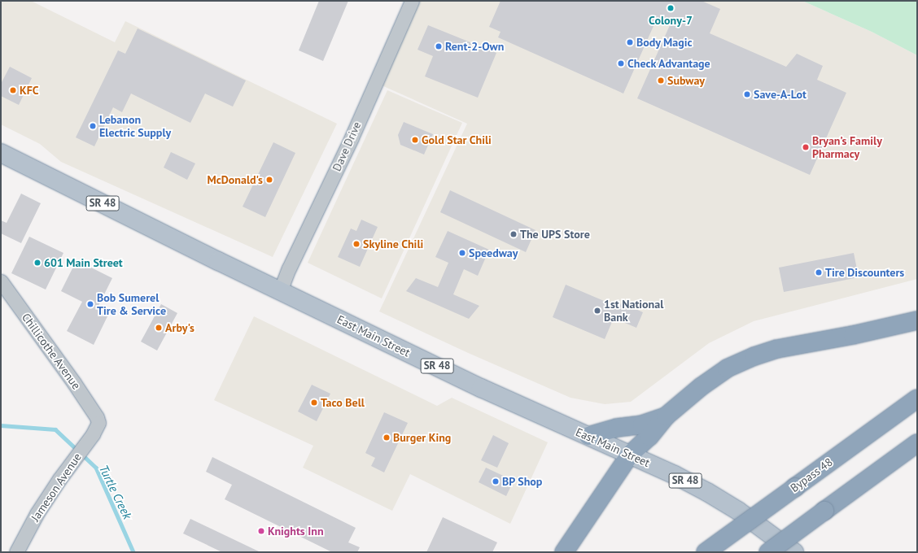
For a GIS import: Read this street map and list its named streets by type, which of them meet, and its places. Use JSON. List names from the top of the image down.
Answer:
{
  "streets": {
    "highway": ["Bypass 48"],
    "main road": ["SR 48", "East Main Street"],
    "street": ["Dave Drive", "Chillicothe Avenue", "Jameson Avenue"]
  },
  "crossings": [
    ["Dave Drive", "East Main Street"],
    ["Chillicothe Avenue", "Jameson Avenue"]
  ],
  "water": ["Turtle Creek"],
  "places": [
    "Colony-7",
    "Body Magic",
    "Rent-2-Own",
    "Check Advantage",
    "Subway",
    "KFC",
    "Save-A-Lot",
    "Lebanon Electric Supply",
    "Gold Star Chili",
    "Bryan’s Family Pharmacy",
    "McDonald's",
    "The UPS Store",
    "Skyline Chili",
    "Speedway",
    "601 Main Street",
    "Tire Discounters",
    "Bob Sumerel Tire & Service",
    "1st National Bank",
    "Arby's",
    "Taco Bell",
    "Burger King",
    "BP Shop",
    "Knights Inn"
  ]
}
